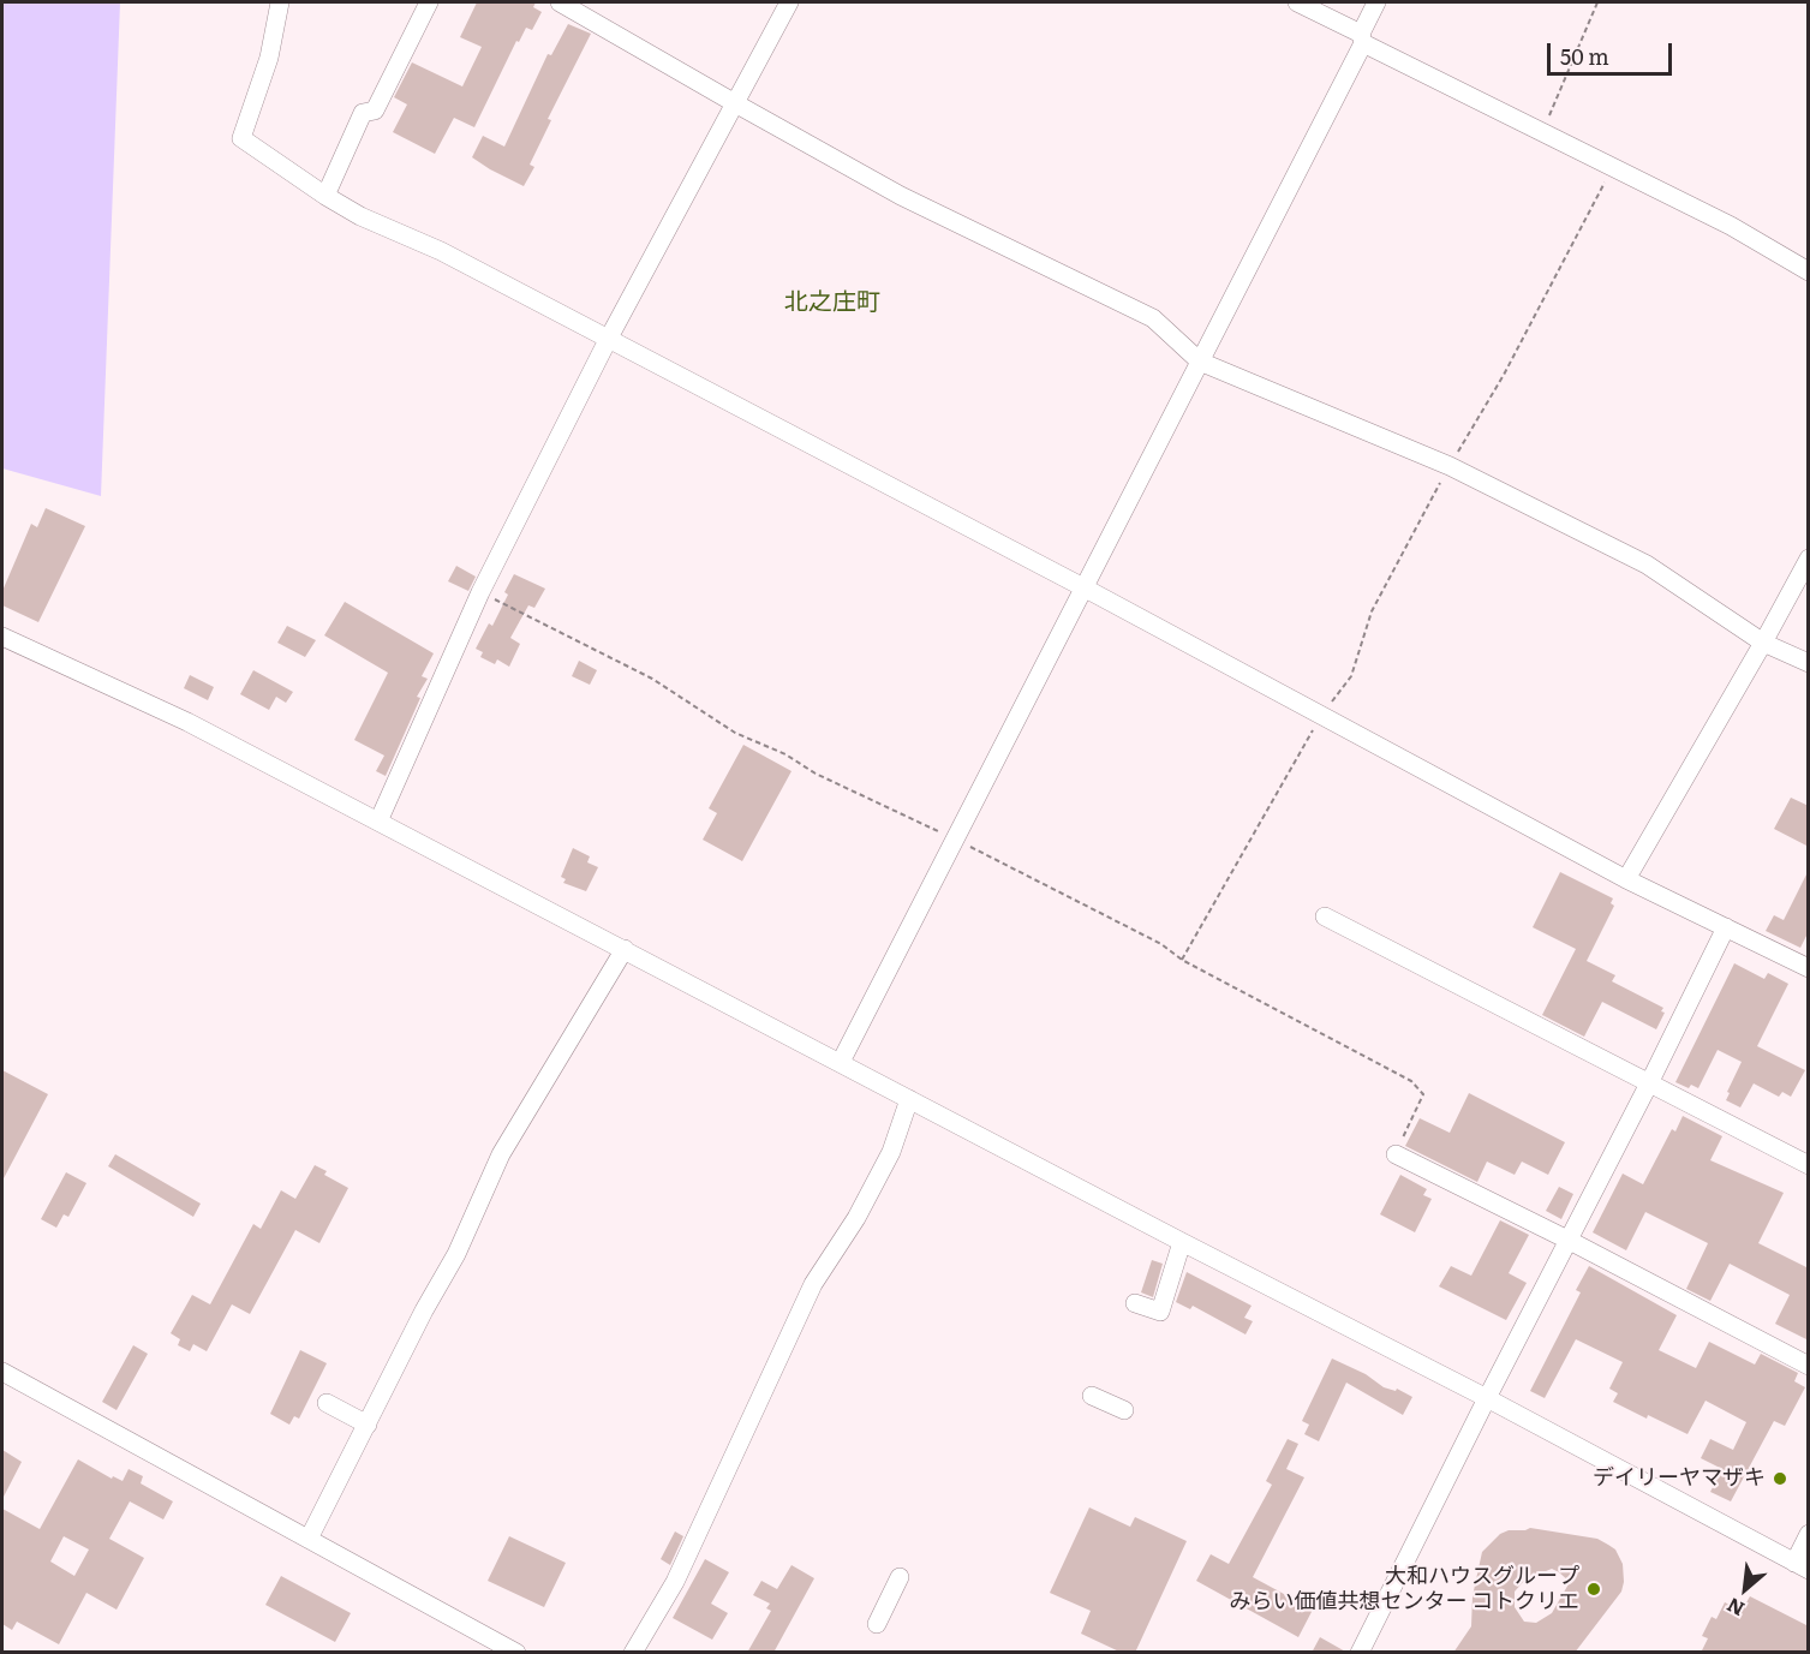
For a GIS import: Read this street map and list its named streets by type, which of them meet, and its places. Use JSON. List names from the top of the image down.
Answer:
{
  "districts": ["北之庄町"],
  "places": ["デイリーヤマザキ", "大和ハウスグループ みらい価値共想センター コトクリエ"],
  "scale_bar": "50 m",
  "north": "bottom left"
}
